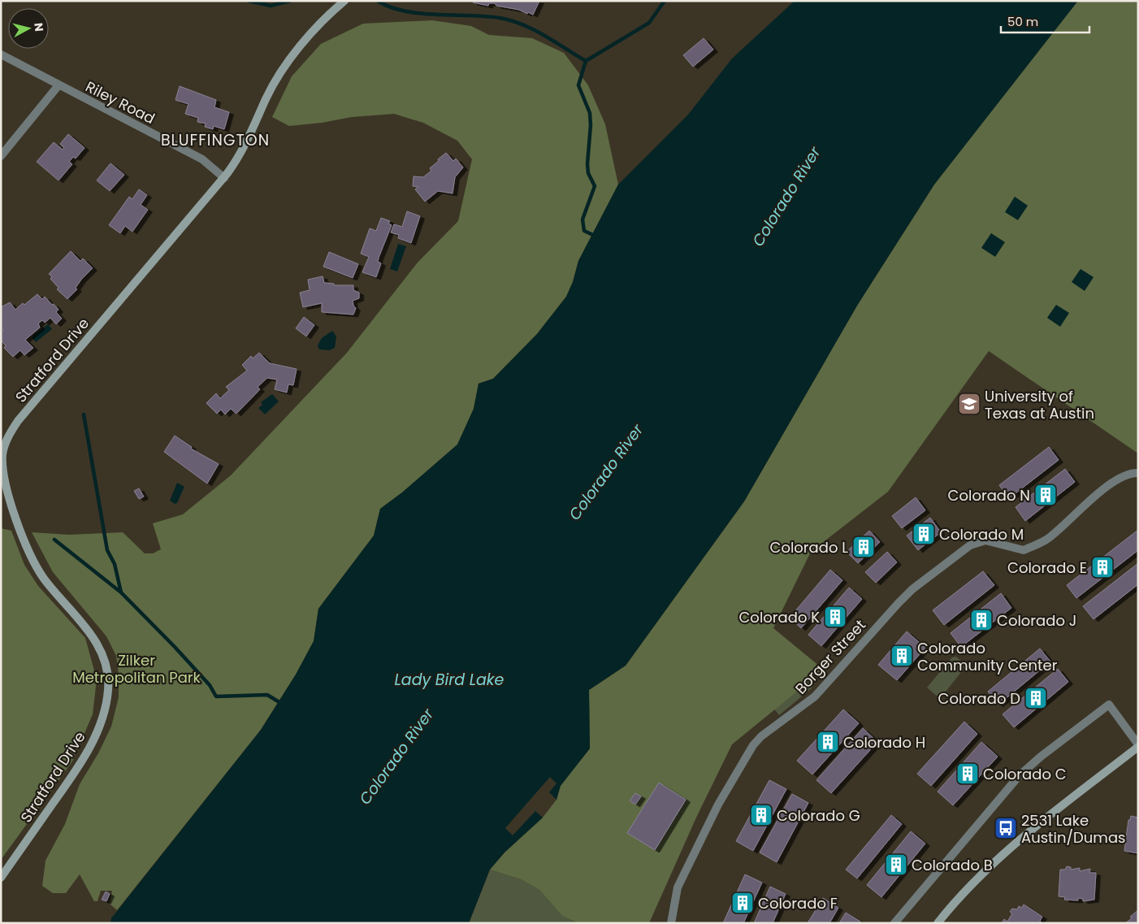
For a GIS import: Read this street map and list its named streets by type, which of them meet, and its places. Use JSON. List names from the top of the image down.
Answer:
{
  "streets": {
    "street": ["Riley Road", "Stratford Drive", "Borger Street"]
  },
  "crossings": [
    ["Riley Road", "Stratford Drive"]
  ],
  "districts": ["BLUFFINGTON"],
  "water": ["Colorado River", "Lady Bird Lake"],
  "parks": ["Zilker Metropolitan Park"],
  "places": {
    "school or university": ["University of Texas at Austin"],
    "building": [
      "Colorado N",
      "Colorado M",
      "Colorado L",
      "Colorado E",
      "Colorado K",
      "Colorado J",
      "Colorado Community Center",
      "Colorado D",
      "Colorado H",
      "Colorado C",
      "Colorado G",
      "Colorado B",
      "Colorado F"
    ],
    "bus stop": ["2531 Lake Austin/Dumas"]
  },
  "scale_bar": "50 m",
  "north": "right"
}
